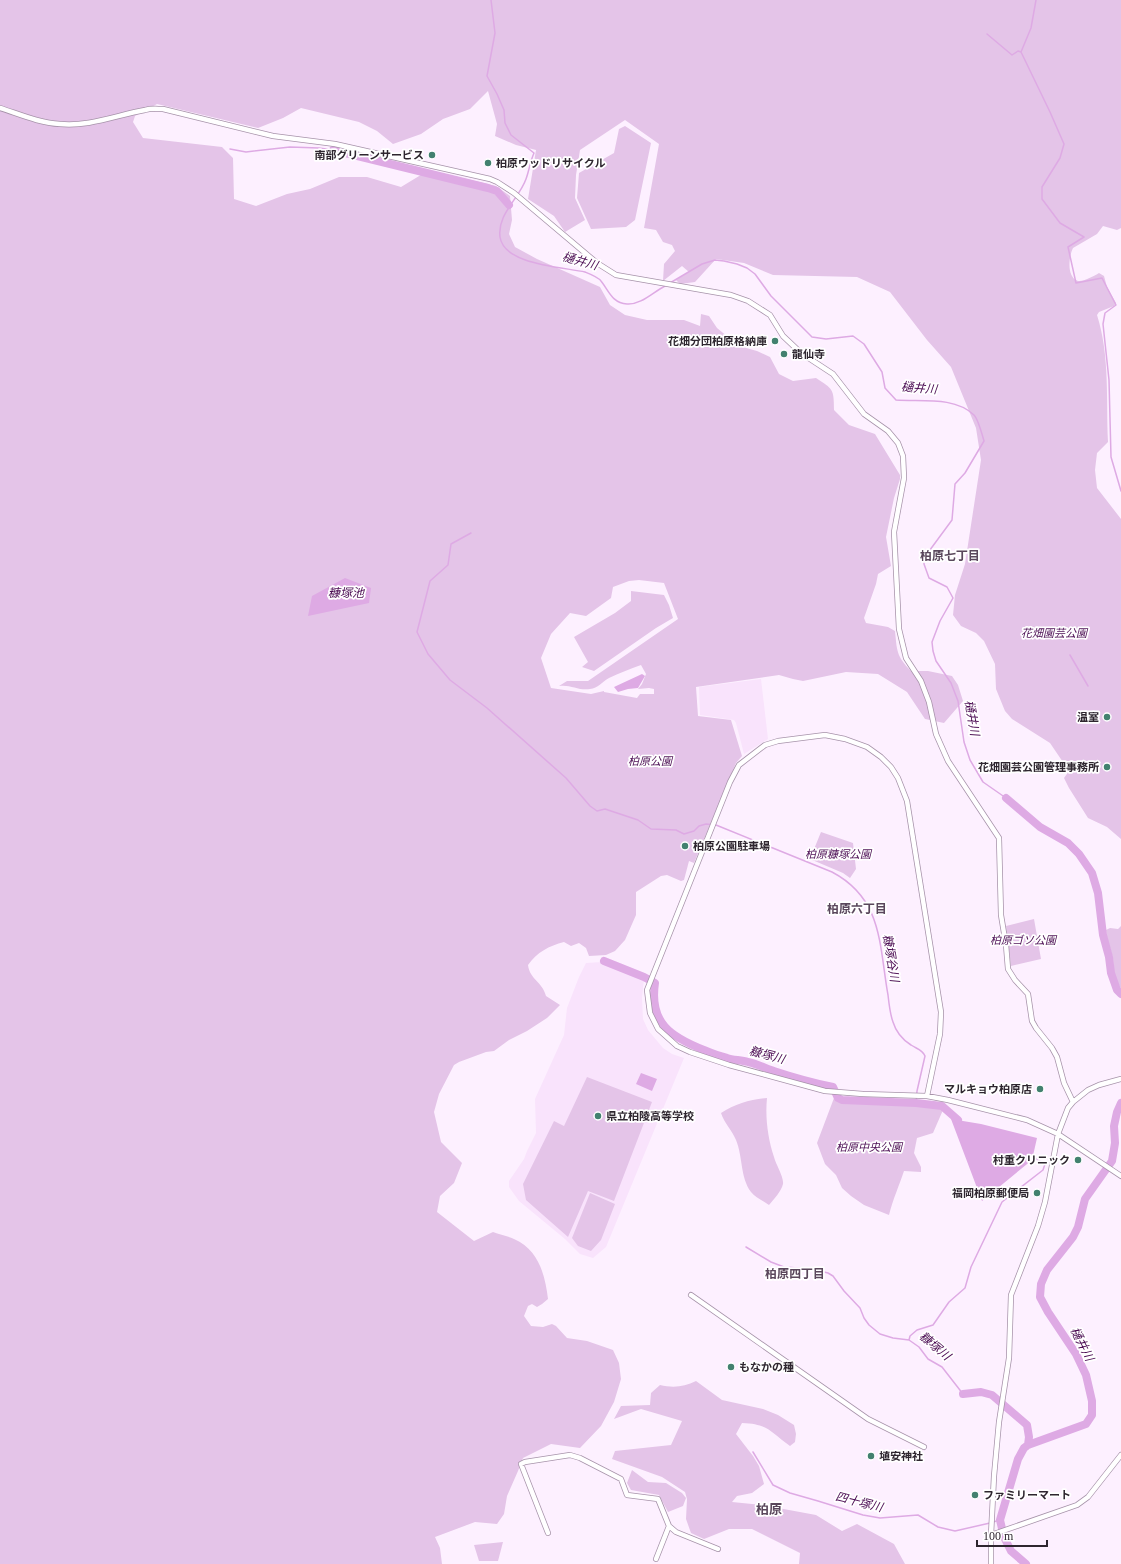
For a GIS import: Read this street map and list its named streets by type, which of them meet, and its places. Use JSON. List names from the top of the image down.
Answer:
{
  "districts": [
    "柏原七丁目",
    "柏原六丁目",
    "柏原四丁目",
    "柏原"
  ],
  "water": [
    "樋井川",
    "糠塚池",
    "糠塚谷川",
    "糠塚川",
    "四十塚川"
  ],
  "parks": [
    "花畑園芸公園",
    "柏原公園",
    "柏原糠塚公園",
    "柏原ゴソ公園",
    "柏原中央公園"
  ],
  "places": [
    "南部グリーンサービス",
    "柏原ウッドリサイクル",
    "花畑分団柏原格納庫",
    "龍仙寺",
    "温室",
    "花畑園芸公園管理事務所",
    "柏原公園駐車場",
    "マルキョウ柏原店",
    "県立柏陵高等学校",
    "村重クリニック",
    "福岡柏原郵便局",
    "もなかの種",
    "埴安神社",
    "ファミリーマート"
  ],
  "scale_bar": "100 m"
}
